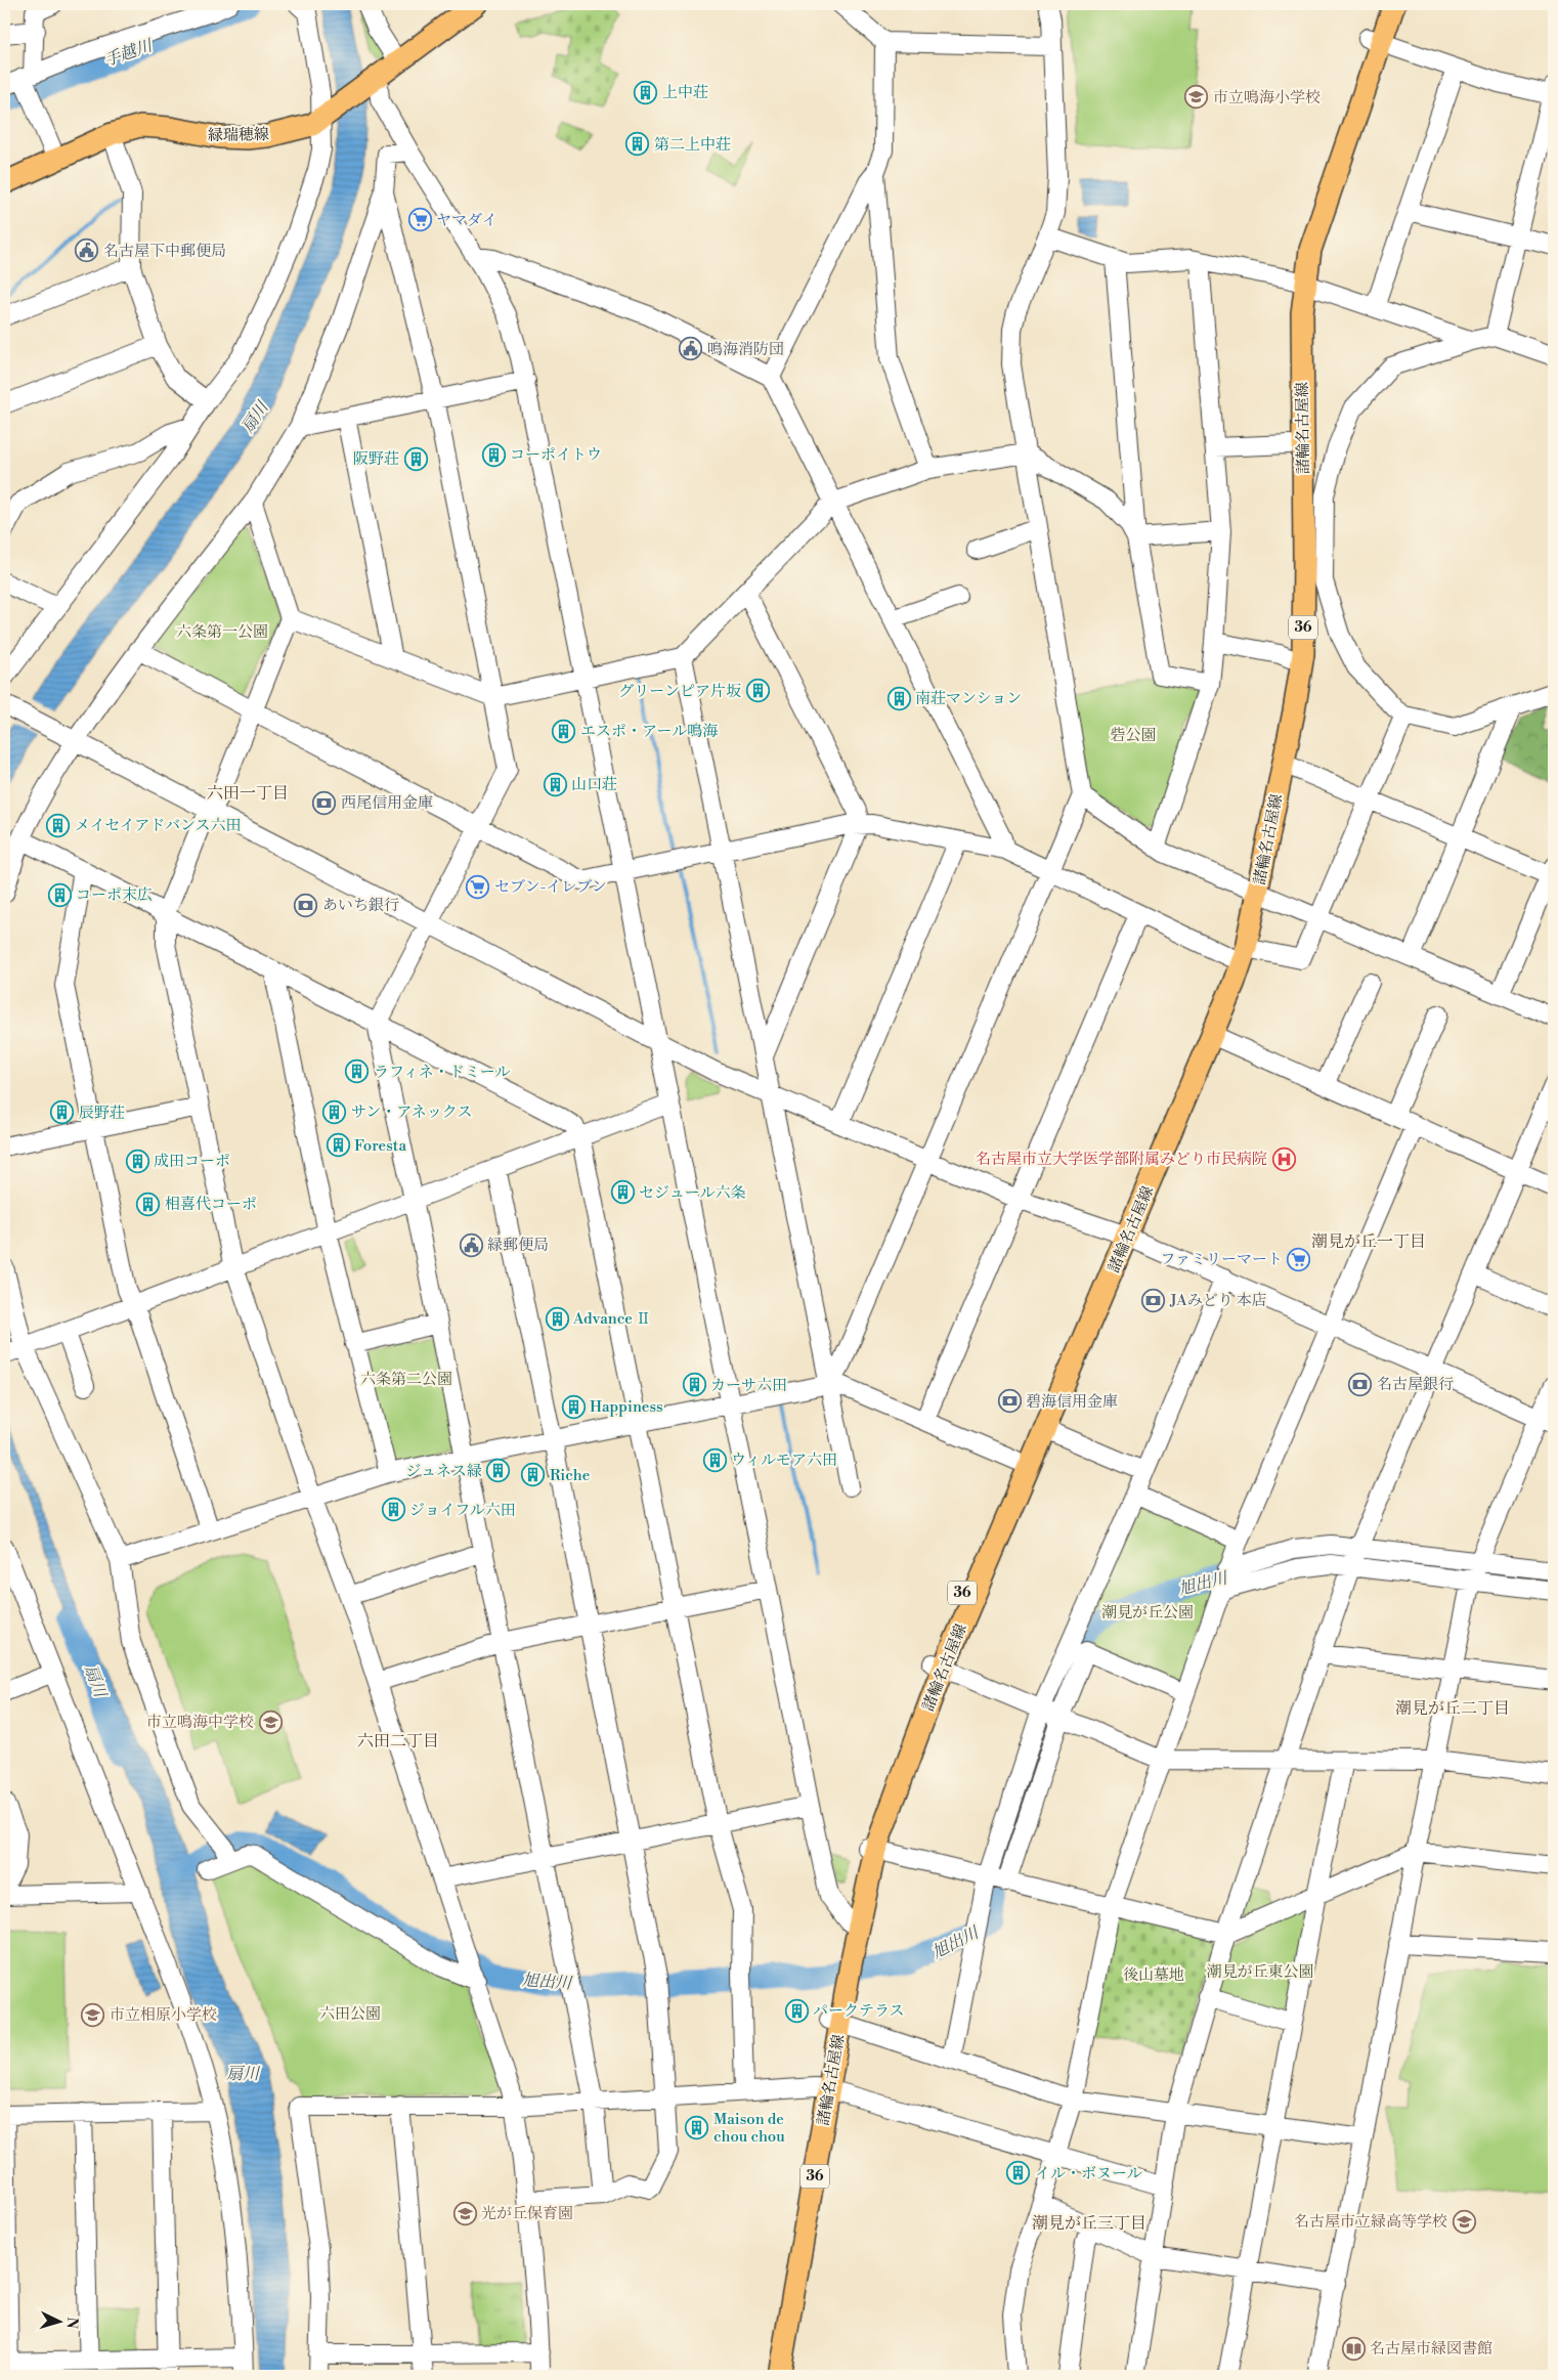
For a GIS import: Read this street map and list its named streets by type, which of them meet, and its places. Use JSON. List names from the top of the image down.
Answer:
{
  "streets": {
    "main road": ["緑瑞穂線", "諸輪名古屋線", "36"]
  },
  "districts": [
    "六田一丁目",
    "潮見が丘一丁目",
    "潮見が丘二丁目",
    "六田二丁目",
    "潮見が丘三丁目"
  ],
  "water": ["手越川", "扇川", "旭出川"],
  "parks": [
    "六条第一公園",
    "砦公園",
    "六条第二公園",
    "潮見が丘公園",
    "潮見が丘東公園",
    "後山墓地",
    "六田公園"
  ],
  "places": {
    "building": [
      "上中荘",
      "第二上中荘",
      "コーポイトウ",
      "阪野荘",
      "グリーンピア片坂",
      "南荘マンション",
      "エスポ・アール鳴海",
      "山口荘",
      "メイセイアドバンス六田",
      "コーポ末広",
      "ラフィネ・ドミール",
      "サン・アネックス",
      "辰野荘",
      "Foresta",
      "成田コーポ",
      "セジュール六条",
      "相喜代コーポ",
      "Advance Ⅱ",
      "カーサ六田",
      "Happiness",
      "ウィルモア六田",
      "ジュネス緑",
      "Riche",
      "ジョイフル六田",
      "パークテラス",
      "Maison de chou chou",
      "イル・ボヌール"
    ],
    "school or university": [
      "市立鳴海小学校",
      "市立鳴海中学校",
      "市立相原小学校",
      "光が丘保育園",
      "名古屋市立緑高等学校"
    ],
    "supermarket": ["ヤマダイ", "セブン-イレブン", "ファミリーマート"],
    "public building": ["名古屋下中郵便局", "鳴海消防団", "緑郵便局"],
    "bank": [
      "西尾信用金庫",
      "あいち銀行",
      "JAみどり 本店",
      "名古屋銀行",
      "碧海信用金庫"
    ],
    "hospital": ["名古屋市立大学医学部附属みどり市民病院"],
    "library": ["名古屋市緑図書館"]
  },
  "north": "right"
}
